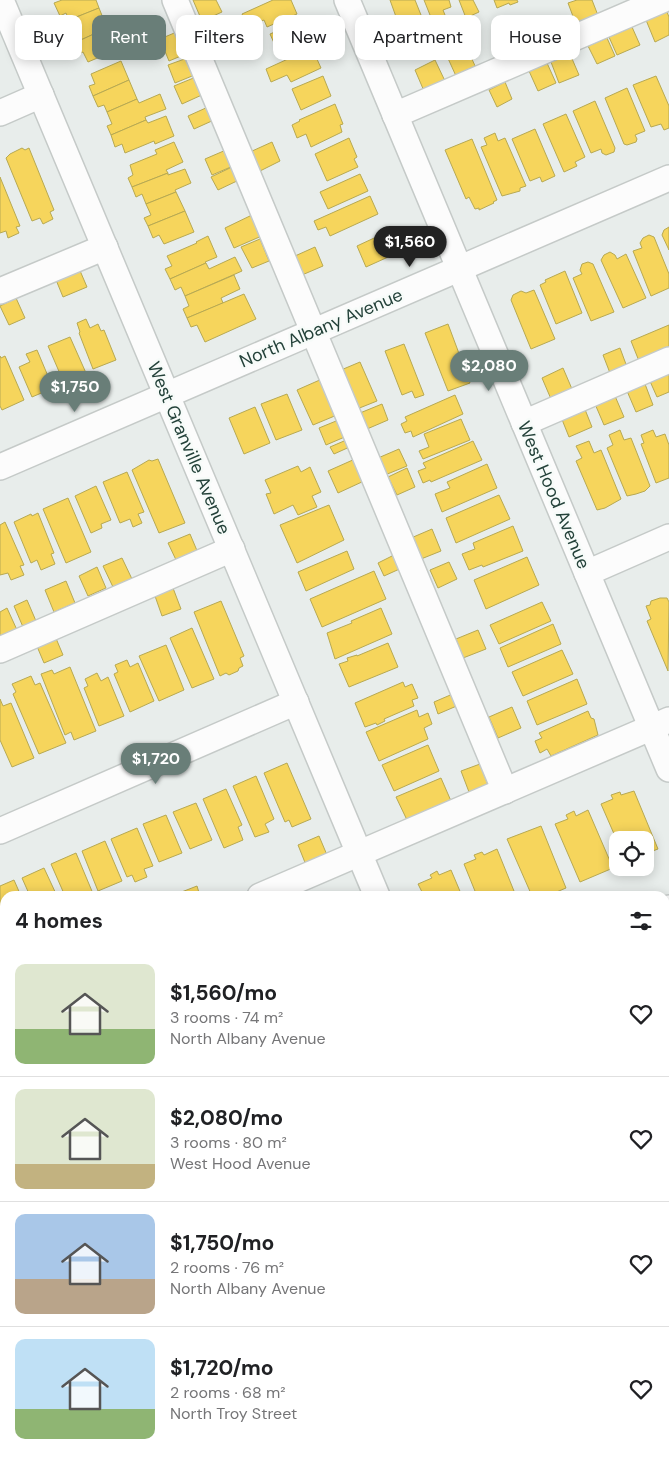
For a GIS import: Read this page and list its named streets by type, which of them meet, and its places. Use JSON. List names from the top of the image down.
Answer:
{
  "streets": {
    "street": ["North Albany Avenue", "West Granville Avenue", "West Hood Avenue"]
  },
  "crossings": [
    ["North Albany Avenue", "West Granville Avenue"],
    ["North Albany Avenue", "West Hood Avenue"]
  ],
  "page": {
    "chip": [
      "Buy",
      "Rent",
      "Filters",
      "New",
      "Apartment",
      "House"
    ],
    "price": [
      "$1,560",
      "$2,080",
      "$1,750",
      "$1,720"
    ],
    "heading": "4 homes",
    "list": [
      {
        "name": "$1,560/mo",
        "note": "3 rooms · 74 m² · North Albany Avenue"
      },
      {
        "name": "$2,080/mo",
        "note": "3 rooms · 80 m² · West Hood Avenue"
      },
      {
        "name": "$1,750/mo",
        "note": "2 rooms · 76 m² · North Albany Avenue"
      },
      {
        "name": "$1,720/mo",
        "note": "2 rooms · 68 m² · North Troy Street"
      }
    ]
  }
}
